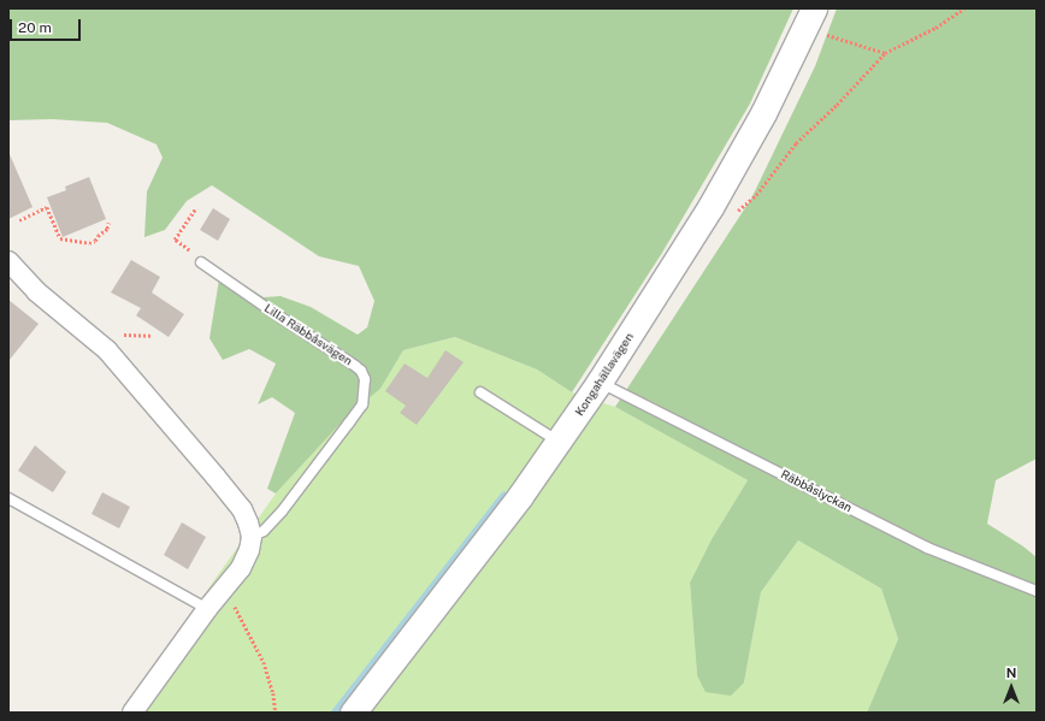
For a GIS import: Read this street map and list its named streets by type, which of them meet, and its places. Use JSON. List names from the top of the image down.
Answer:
{
  "streets": {
    "street": ["Kongahällavägen"],
    "lane": ["Lilla Räbbåsvägen", "Räbbåslyckan"]
  },
  "crossings": [
    ["Kongahällavägen", "Räbbåslyckan"]
  ],
  "scale_bar": "20 m",
  "north": "top"
}
